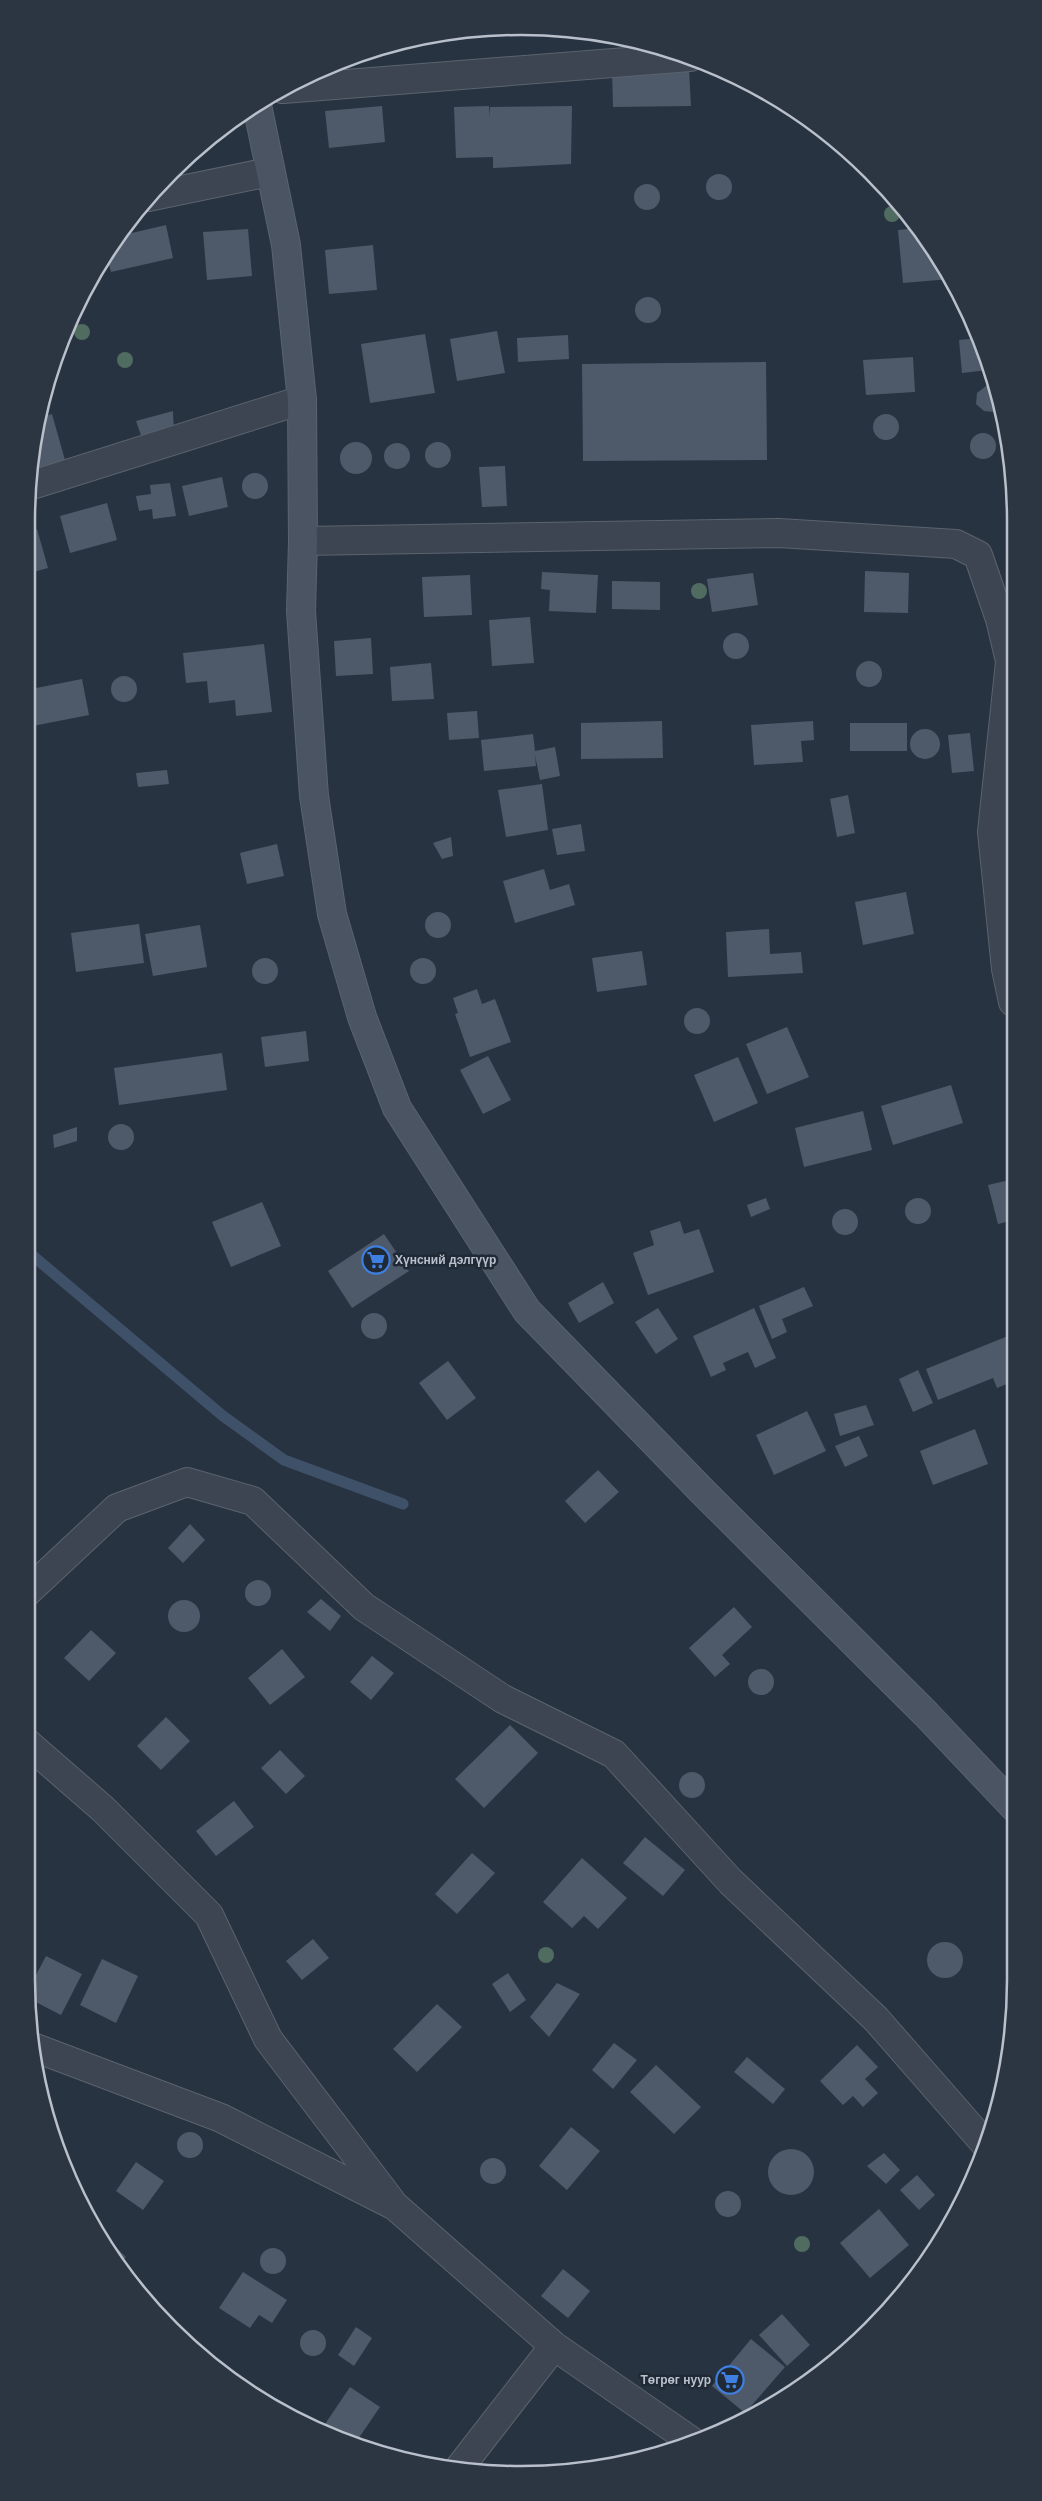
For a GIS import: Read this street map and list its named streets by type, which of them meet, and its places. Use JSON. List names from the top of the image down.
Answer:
{
  "places": {
    "supermarket": ["Хүнсний дэлгүүр", "Төгрөг нуур"]
  }
}
